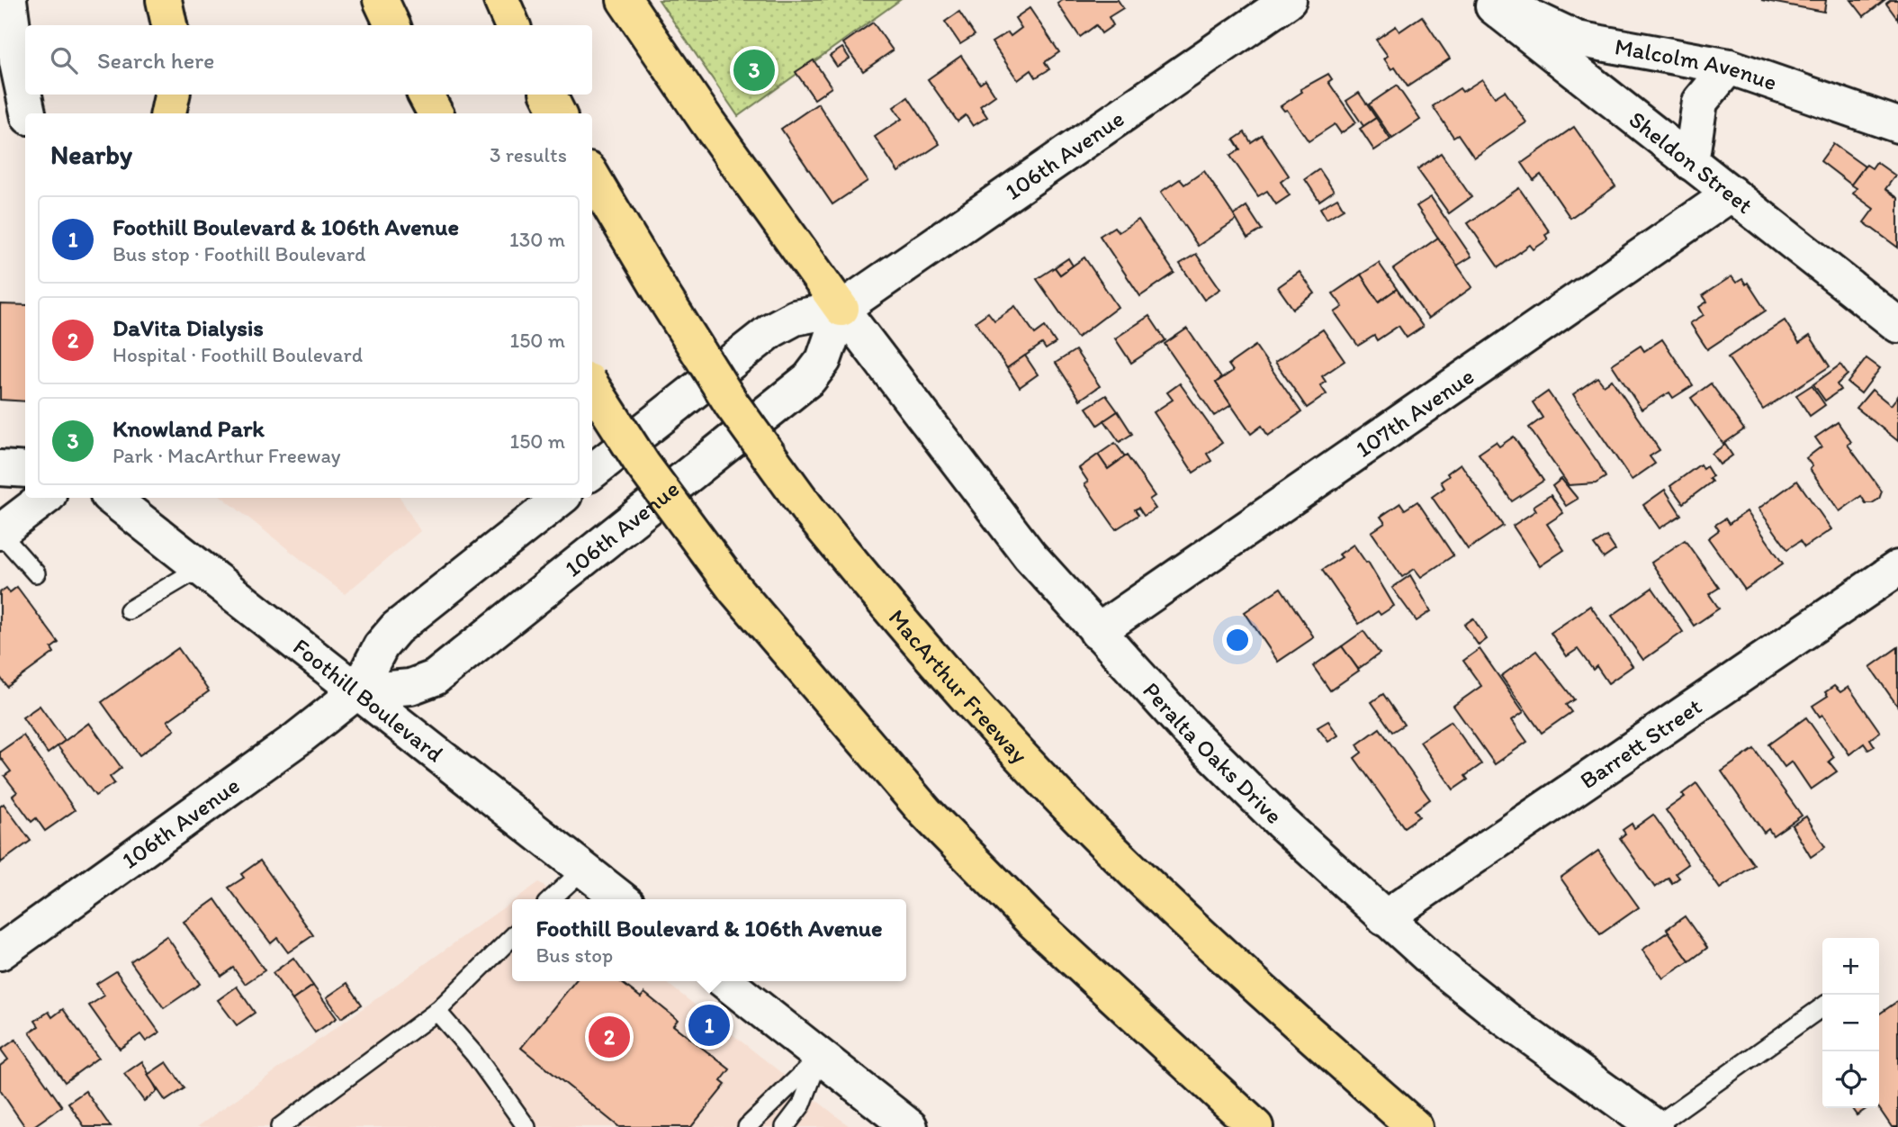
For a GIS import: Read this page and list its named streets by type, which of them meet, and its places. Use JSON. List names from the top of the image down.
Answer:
{
  "streets": {
    "highway": ["MacArthur Freeway"],
    "street": [
      "Malcolm Avenue",
      "106th Avenue",
      "Sheldon Street",
      "107th Avenue",
      "Foothill Boulevard",
      "Barrett Street",
      "Peralta Oaks Drive"
    ]
  },
  "crossings": [
    ["106th Avenue", "Foothill Boulevard"],
    ["106th Avenue", "Peralta Oaks Drive"],
    ["Sheldon Street", "107th Avenue"],
    ["107th Avenue", "Peralta Oaks Drive"],
    ["Barrett Street", "Peralta Oaks Drive"]
  ],
  "page": {
    "search": "Search here",
    "pins": ["3", "1", "2"],
    "heading": ["Nearby", "3 results"],
    "list": [
      {
        "mark": "1",
        "name": "Foothill Boulevard & 106th Avenue",
        "note": "Bus stop · Foothill Boulevard",
        "value": "130 m"
      },
      {
        "mark": "2",
        "name": "DaVita Dialysis",
        "note": "Hospital · Foothill Boulevard",
        "value": "150 m"
      },
      {
        "mark": "3",
        "name": "Knowland Park",
        "note": "Park · MacArthur Freeway",
        "value": "150 m"
      }
    ],
    "popup": ["Foothill Boulevard & 106th Avenue", "Bus stop"],
    "map_buttons": ["+", "−"]
  }
}
